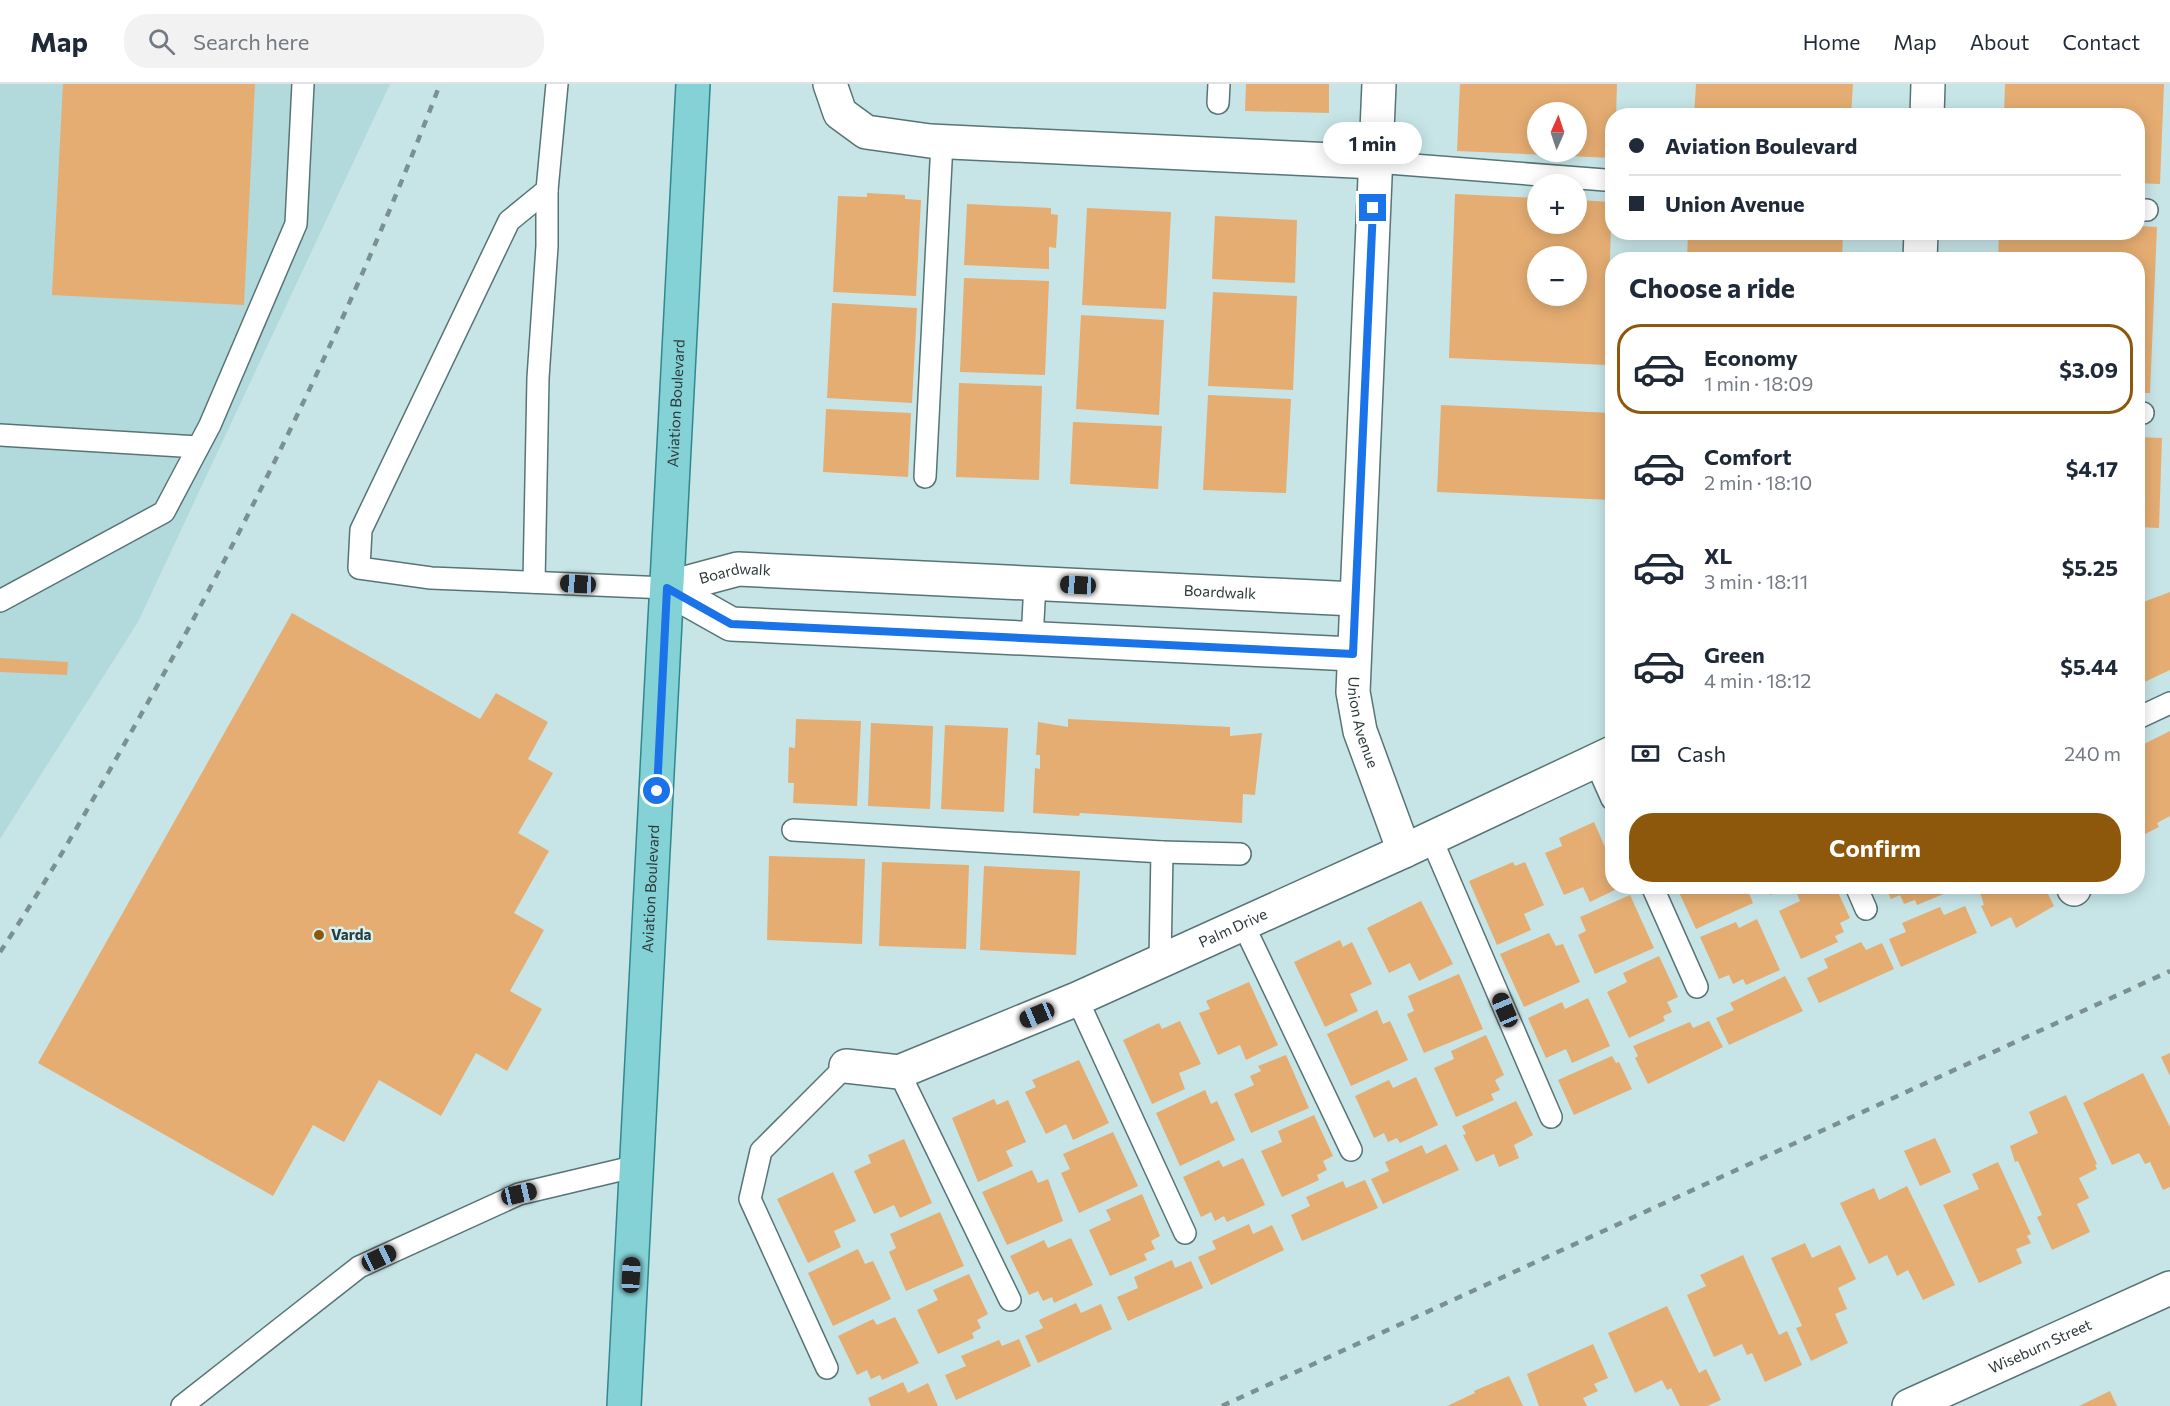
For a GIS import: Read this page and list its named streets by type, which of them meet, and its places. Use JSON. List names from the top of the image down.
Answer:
{
  "streets": {
    "main road": ["Aviation Boulevard"],
    "street": [
      "Boardwalk",
      "Union Avenue",
      "Palm Drive",
      "Wiseburn Street"
    ]
  },
  "crossings": [
    ["Aviation Boulevard", "Boardwalk"],
    ["Boardwalk", "Union Avenue"],
    ["Union Avenue", "Palm Drive"]
  ],
  "places": ["Varda"],
  "north": "top",
  "page": {
    "header": "Map",
    "search": "Search here",
    "nav": [
      "Home",
      "Map",
      "About",
      "Contact"
    ],
    "map_buttons": ["+", "−"],
    "banner": ["Aviation Boulevard", "Union Avenue"],
    "bubble": "1 min",
    "heading": "Choose a ride",
    "list": [
      {
        "name": "Economy",
        "note": "1 min · 18:09",
        "value": "$3.09"
      },
      {
        "name": "Comfort",
        "note": "2 min · 18:10",
        "value": "$4.17"
      },
      {
        "name": "XL",
        "note": "3 min · 18:11",
        "value": "$5.25"
      },
      {
        "name": "Green",
        "note": "4 min · 18:12",
        "value": "$5.44"
      }
    ],
    "pay": ["Cash", "240 m"],
    "buttons": "Confirm"
  }
}
